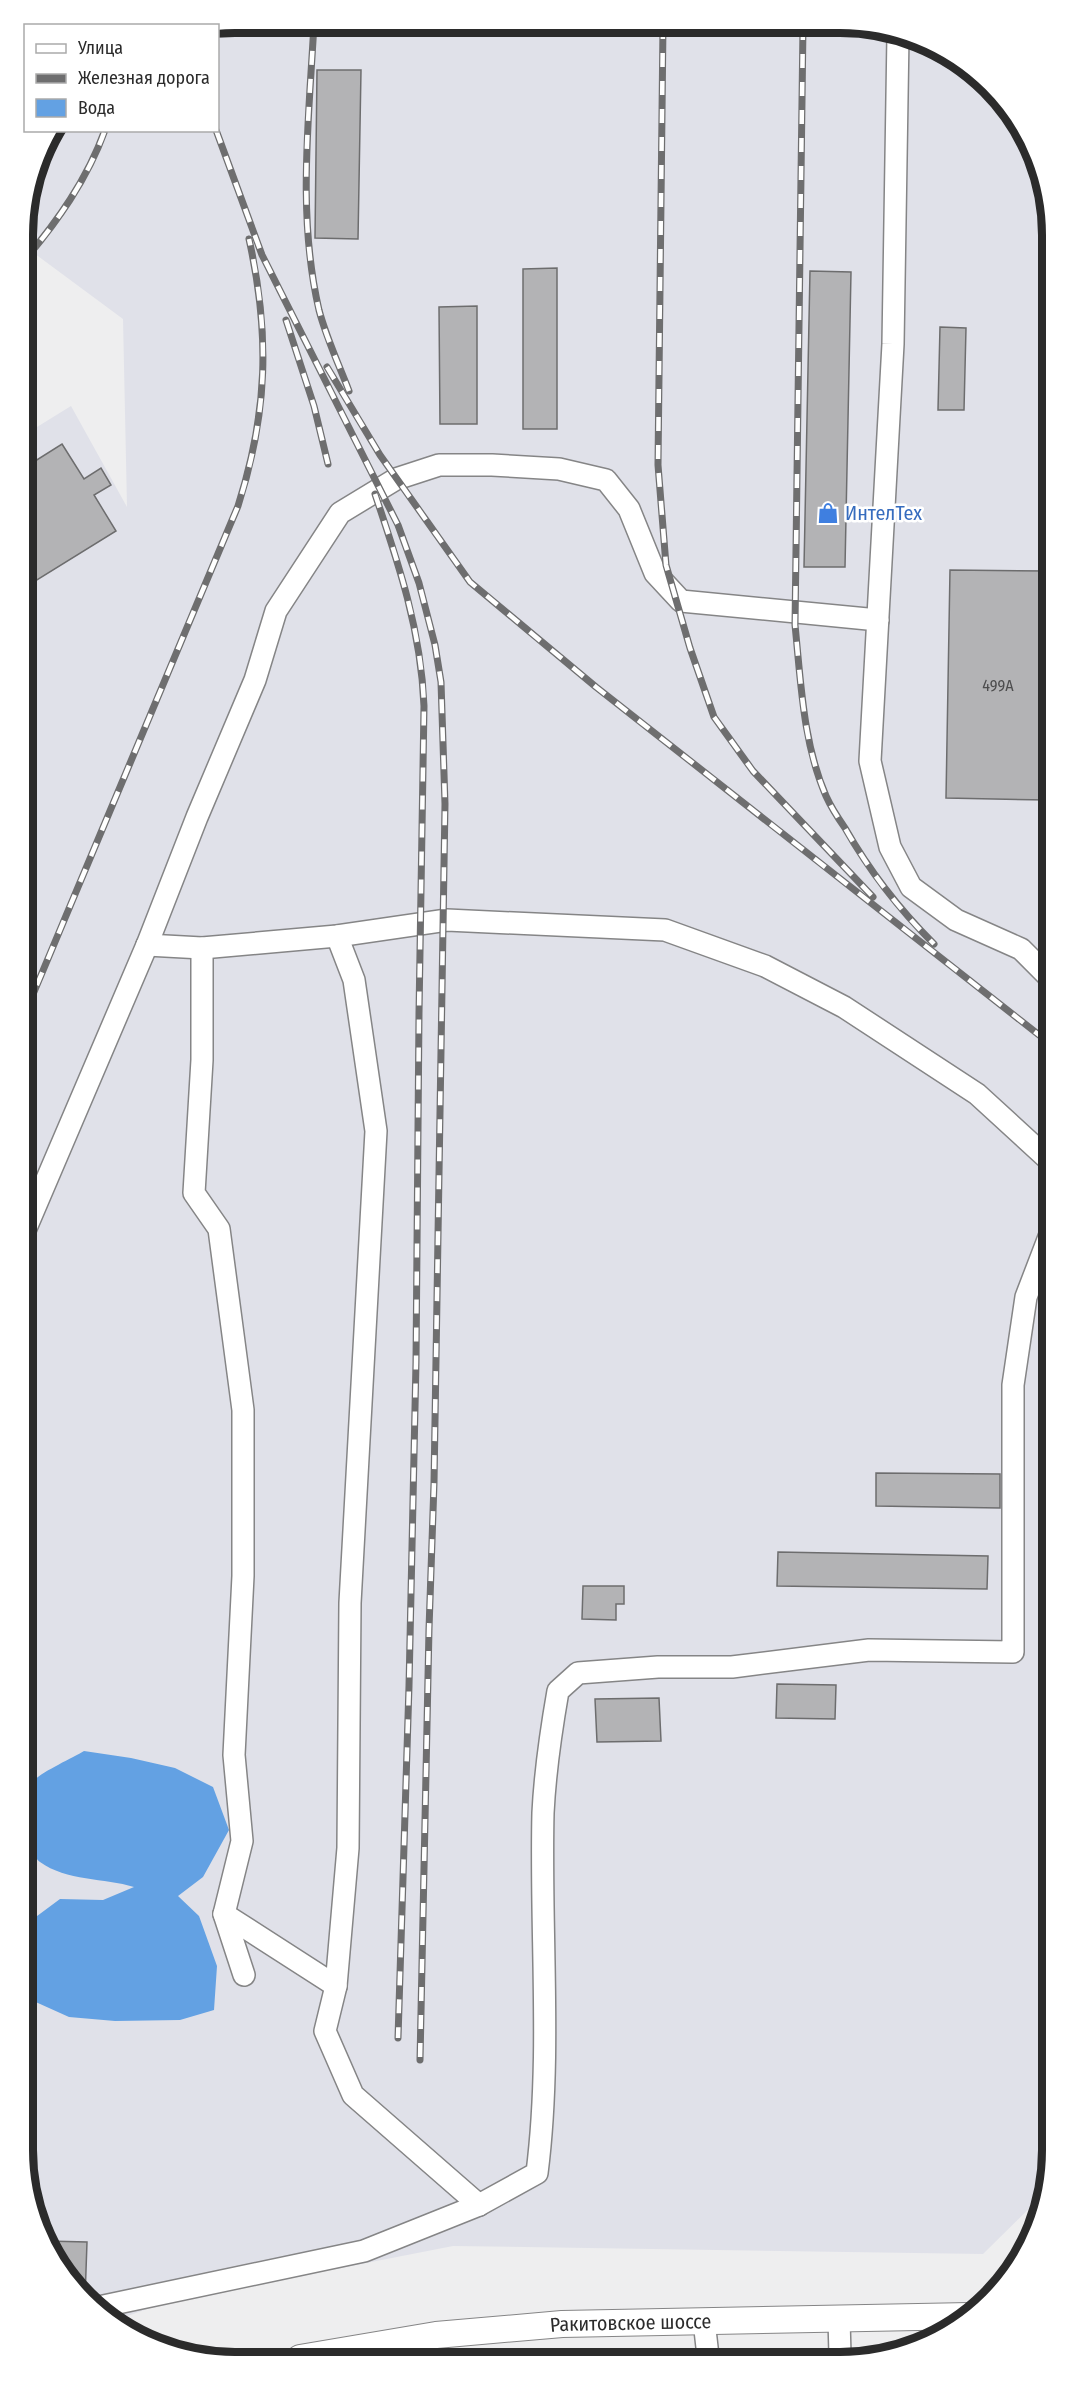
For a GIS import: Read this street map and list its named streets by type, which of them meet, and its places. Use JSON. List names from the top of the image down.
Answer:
{
  "streets": {
    "main road": ["Ракитовское шоссе"]
  },
  "places": {
    "shop": ["ИнтелТех"]
  },
  "house_numbers": ["499А"],
  "legend": ["Улица", "Железная дорога", "Вода"]
}
